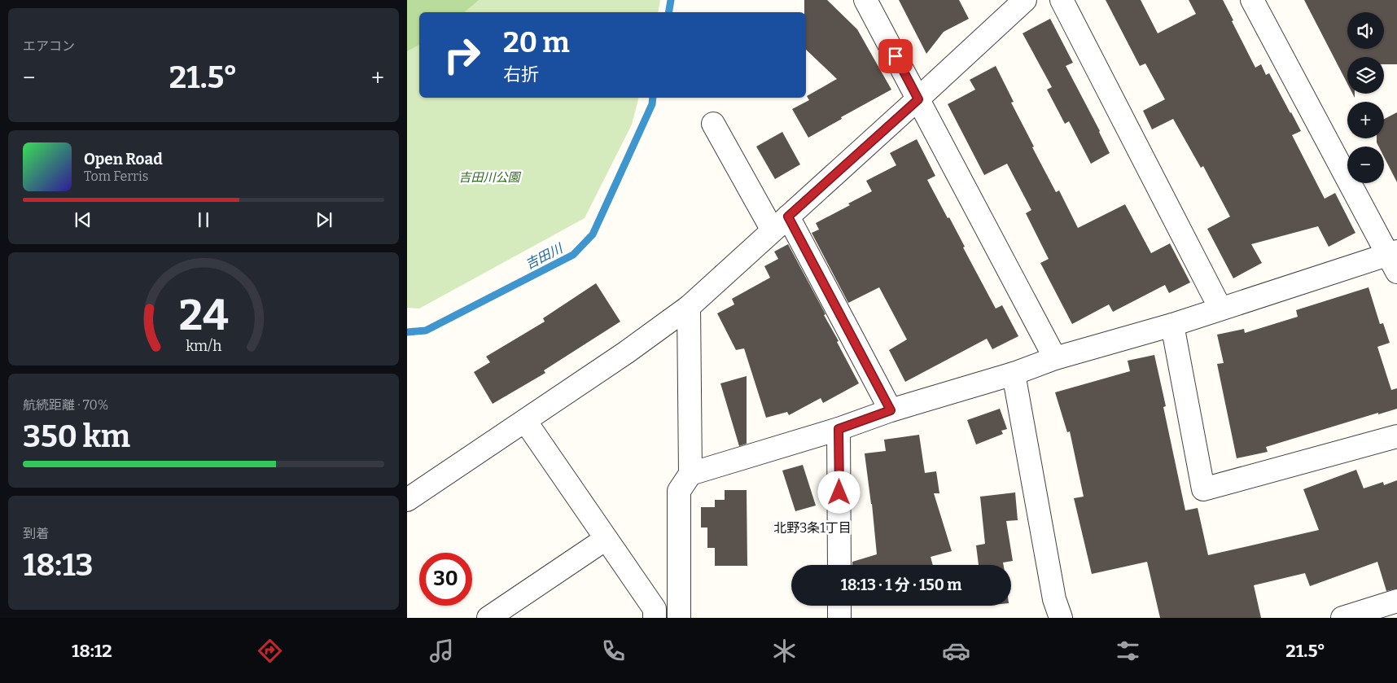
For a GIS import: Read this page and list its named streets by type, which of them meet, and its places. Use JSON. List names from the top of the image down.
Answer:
{
  "districts": ["北野3条1丁目"],
  "water": ["吉田川"],
  "parks": ["吉田川公園"],
  "page": {
    "tile": [
      "エアコン",
      ["航続距離 · 70%", "350 km"],
      ["到着", "18:13"]
    ],
    "map_buttons": ["+", "−"],
    "turn": ["20 m", "右折"],
    "heat": ["−", "21.5°", "+"],
    "song": ["Open Road", "Tom Ferris"],
    "limit": "30",
    "trip": "18:13 · 1 分 · 150 m",
    "tabs": ["18:12", "21.5°"],
    "gauge": ["24", "km/h"]
  }
}
